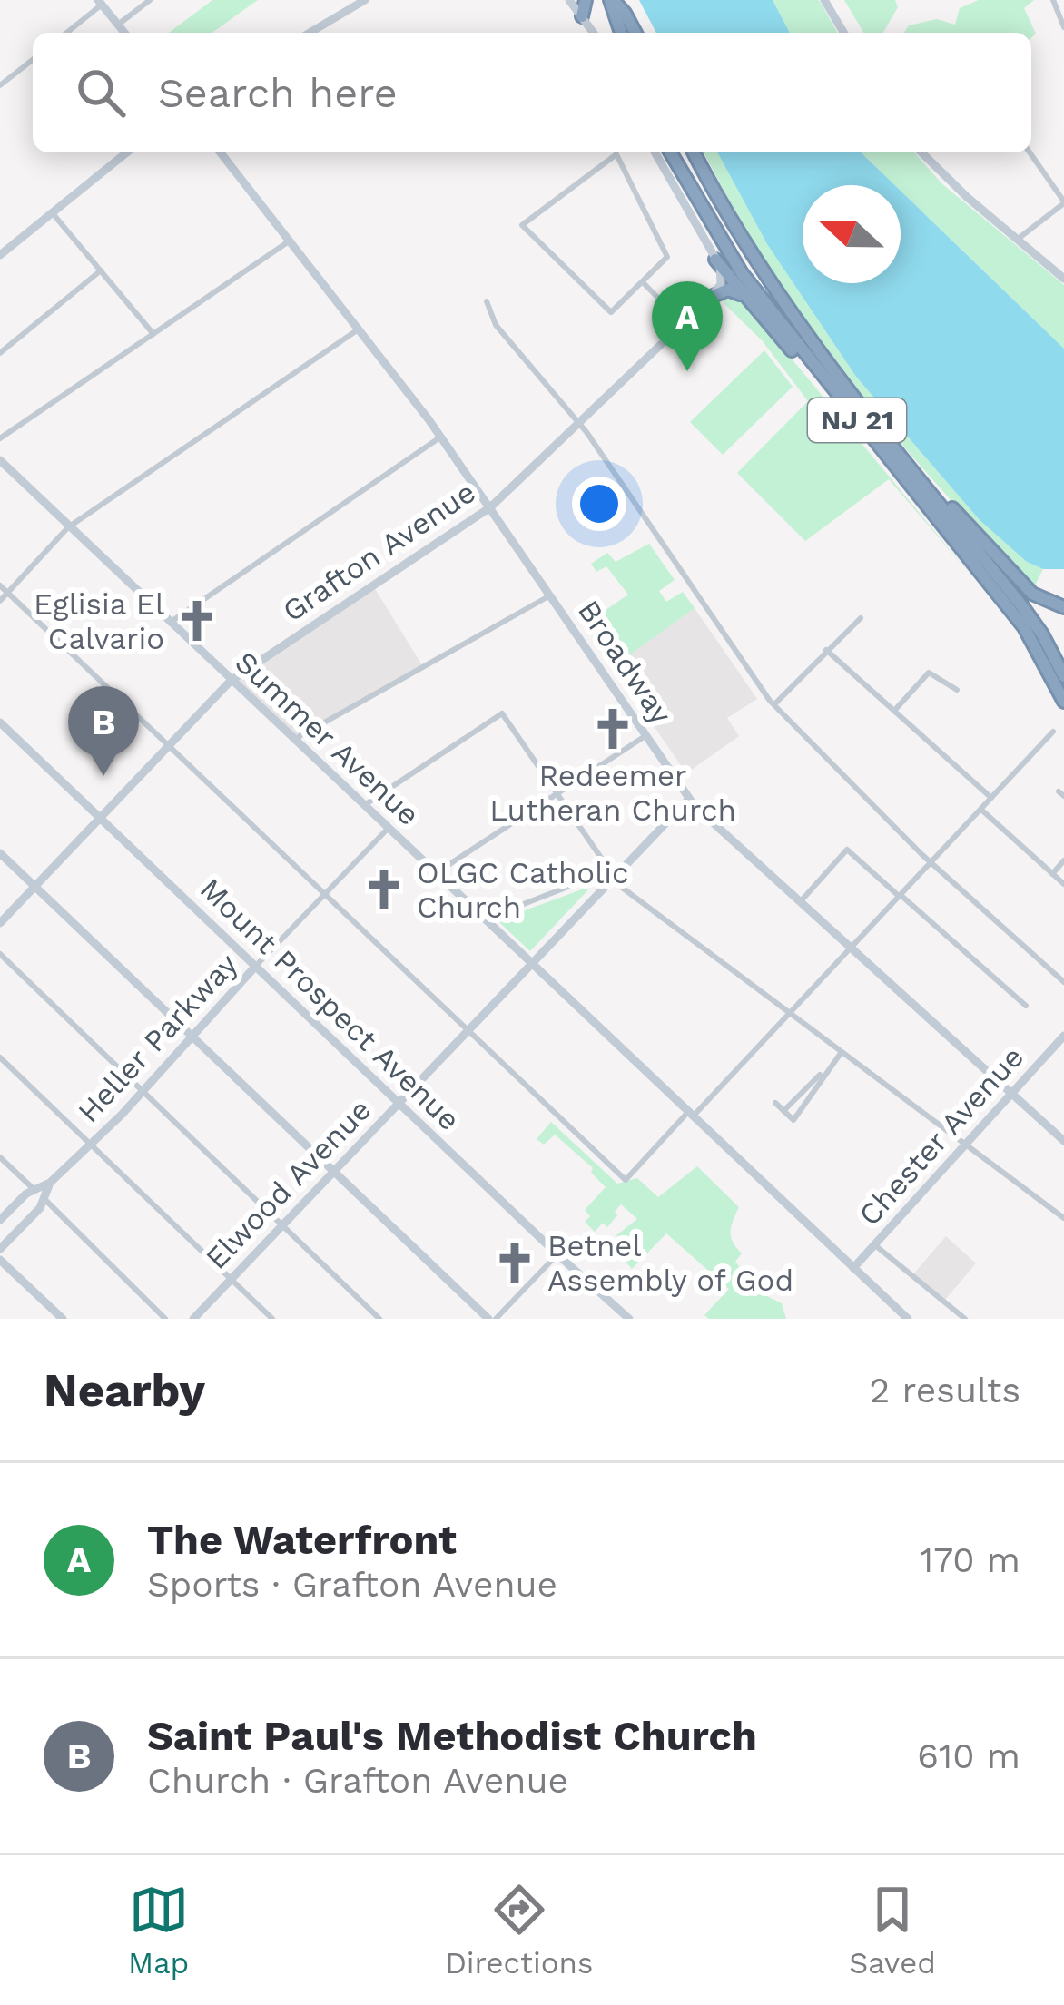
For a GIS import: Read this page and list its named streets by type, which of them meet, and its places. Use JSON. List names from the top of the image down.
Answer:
{
  "streets": {
    "highway": ["NJ 21"],
    "street": [
      "Grafton Avenue",
      "Broadway",
      "Summer Avenue",
      "Mount Prospect Avenue",
      "Heller Parkway",
      "Chester Avenue",
      "Elwood Avenue"
    ]
  },
  "crossings": [
    ["Grafton Avenue", "Broadway"],
    ["Grafton Avenue", "Summer Avenue"],
    ["Grafton Avenue", "Mount Prospect Avenue"],
    ["Broadway", "Chester Avenue"],
    ["Broadway", "Elwood Avenue"],
    ["Summer Avenue", "Heller Parkway"],
    ["Summer Avenue", "Chester Avenue"],
    ["Summer Avenue", "Elwood Avenue"],
    ["Mount Prospect Avenue", "Heller Parkway"],
    ["Mount Prospect Avenue", "Elwood Avenue"]
  ],
  "places": {
    "church": [
      "Eglisia El Calvario",
      "Redeemer Lutheran Church",
      "OLGC Catholic Church",
      "Betnel Assembly of God"
    ]
  },
  "north": "left",
  "page": {
    "search": "Search here",
    "pins": ["A", "B"],
    "heading": ["Nearby", "2 results"],
    "list": [
      {
        "mark": "A",
        "name": "The Waterfront",
        "note": "Sports · Grafton Avenue",
        "value": "170 m"
      },
      {
        "mark": "B",
        "name": "Saint Paul's Methodist Church",
        "note": "Church · Grafton Avenue",
        "value": "610 m"
      }
    ],
    "nav": ["Map", "Directions", "Saved"]
  }
}
